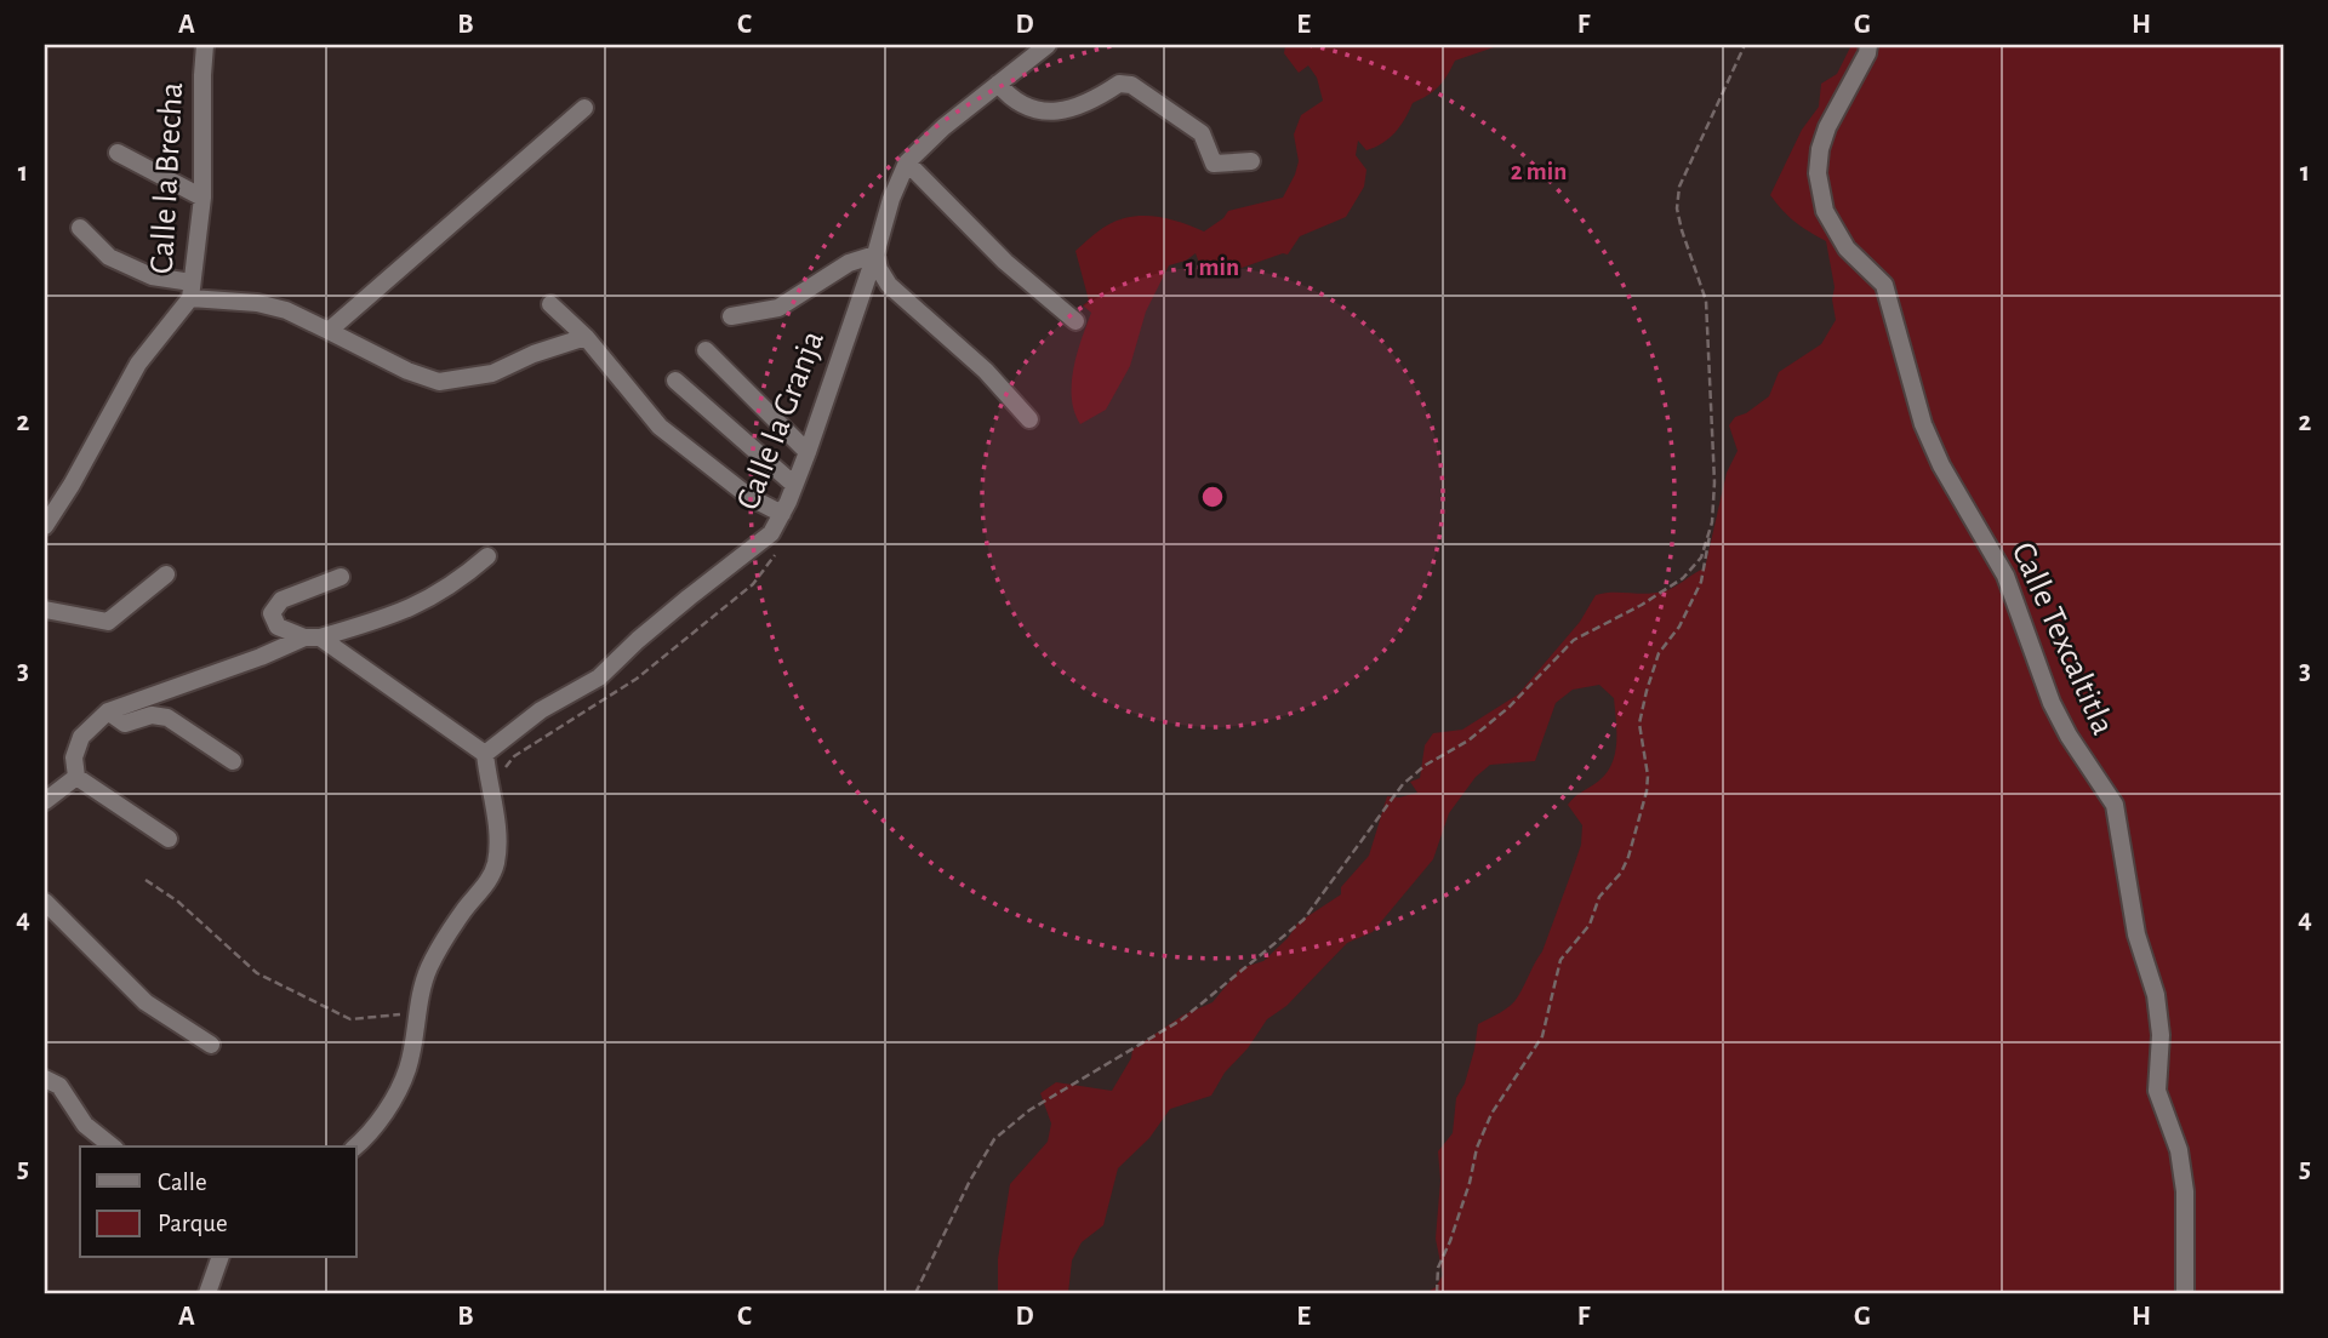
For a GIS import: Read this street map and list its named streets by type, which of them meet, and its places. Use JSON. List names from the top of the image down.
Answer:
{
  "streets": {
    "street": ["Calle la Brecha", "Calle la Granja", "Calle Texcaltitla"]
  },
  "legend": ["Calle", "Parque"],
  "grid": {
    "columns": [
      "A",
      "B",
      "C",
      "D",
      "E",
      "F",
      "G",
      "H"
    ],
    "rows": [
      "1",
      "2",
      "3",
      "4",
      "5"
    ]
  },
  "rings": ["2 min", "1 min"]
}
